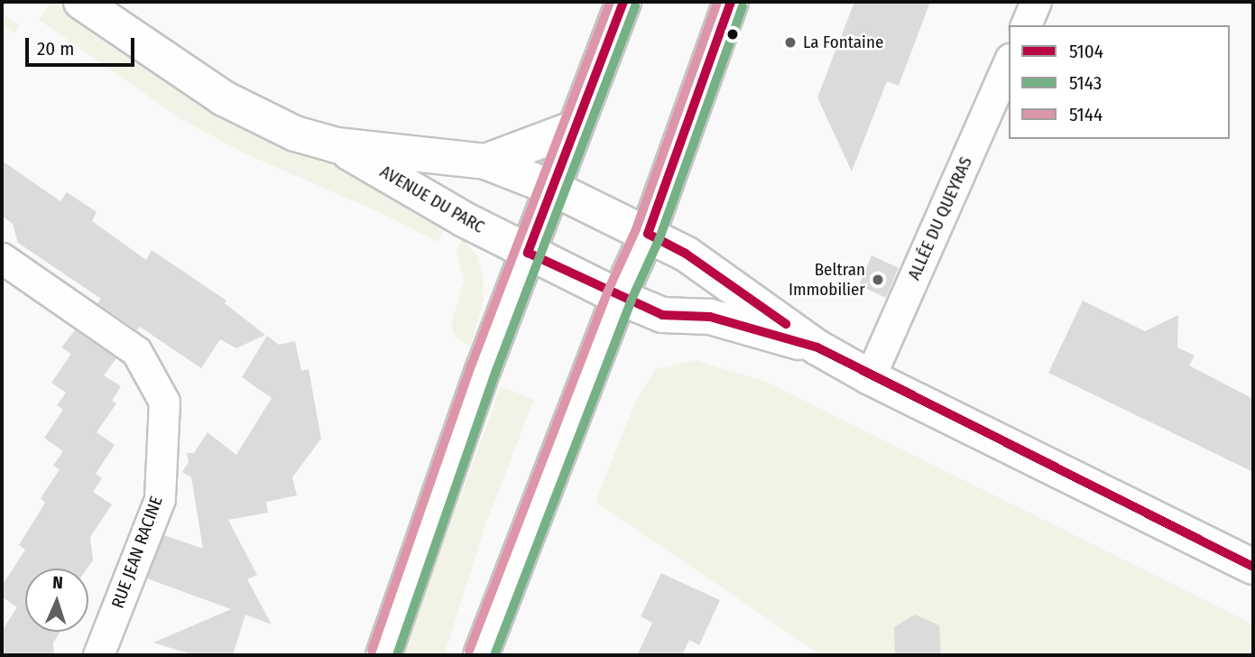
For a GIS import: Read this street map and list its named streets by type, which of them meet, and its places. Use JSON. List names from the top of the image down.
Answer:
{
  "streets": {
    "street": ["AVENUE DU PARC", "ALLÉE DU QUEYRAS", "RUE JEAN RACINE"]
  },
  "places": ["La Fontaine", "Beltran Immobilier"],
  "lines": ["transit line 5104", "transit line 5144", "transit line 5143"],
  "legend": ["5104", "5143", "5144"],
  "scale_bar": "20 m",
  "north": "top"
}
